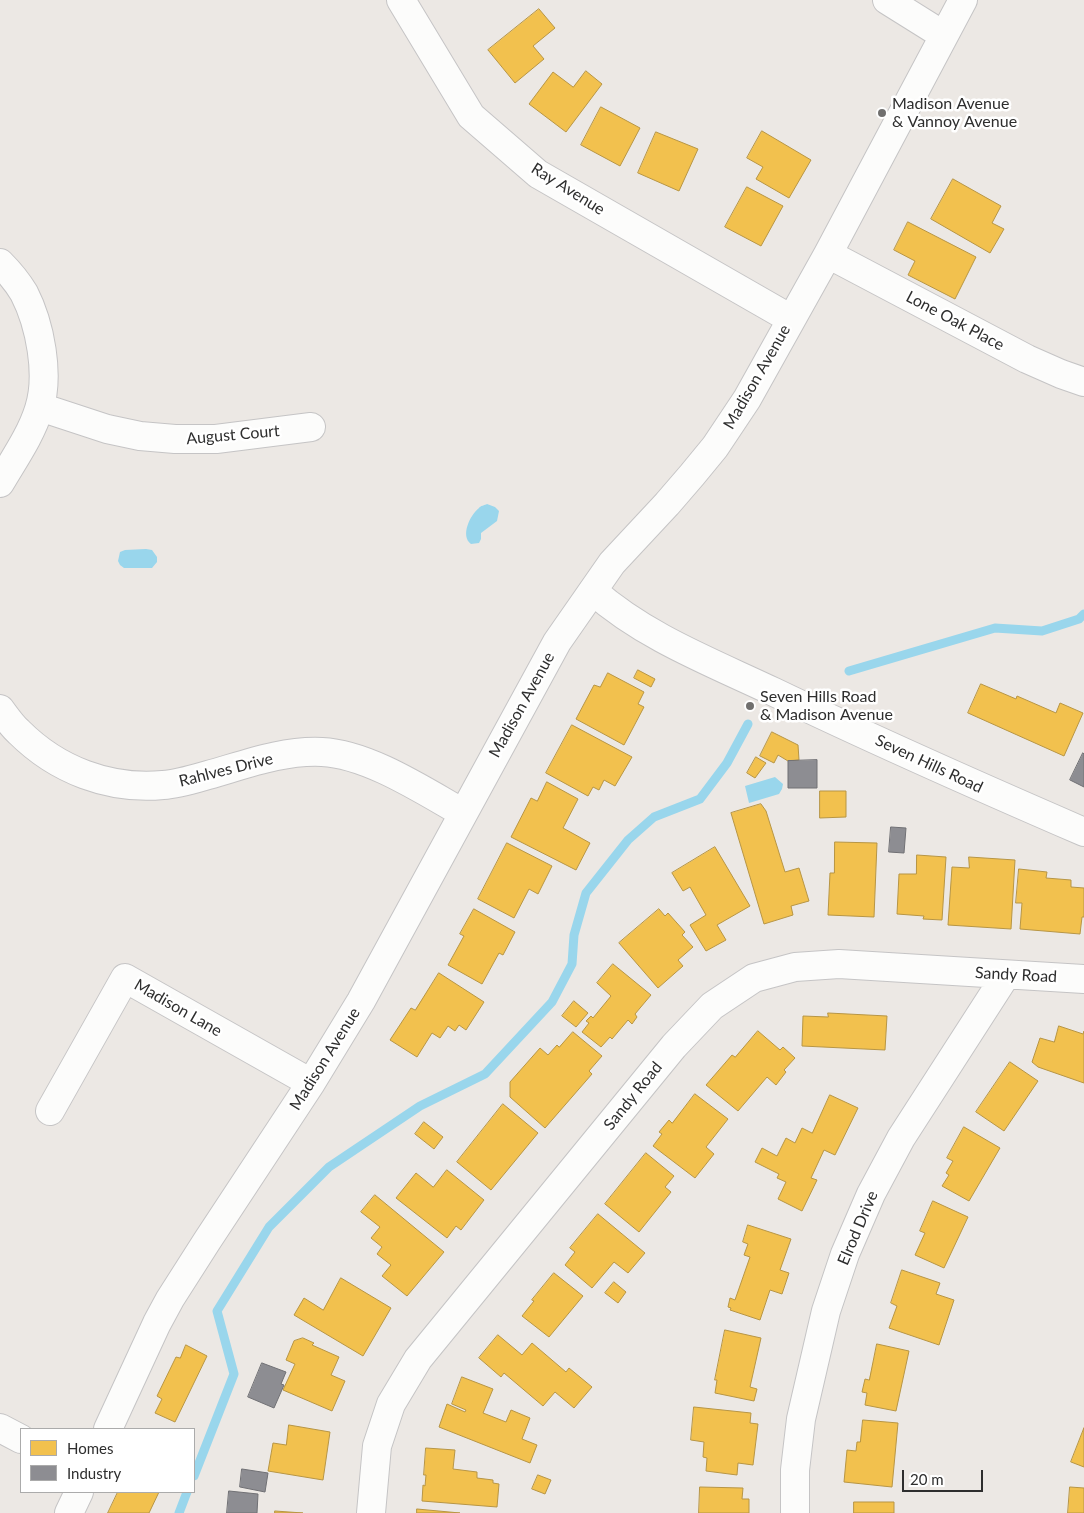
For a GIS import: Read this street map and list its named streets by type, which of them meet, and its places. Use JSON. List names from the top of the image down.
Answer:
{
  "streets": {
    "street": [
      "Ray Avenue",
      "Lone Oak Place",
      "Madison Avenue",
      "August Court",
      "Seven Hills Road",
      "Rahlves Drive",
      "Sandy Road",
      "Madison Lane",
      "Elrod Drive"
    ]
  },
  "crossings": [
    ["Ray Avenue", "Madison Avenue"],
    ["Lone Oak Place", "Madison Avenue"],
    ["Madison Avenue", "Seven Hills Road"],
    ["Madison Avenue", "Rahlves Drive"],
    ["Madison Avenue", "Madison Lane"],
    ["Sandy Road", "Elrod Drive"]
  ],
  "places": ["Madison Avenue & Vannoy Avenue", "Seven Hills Road & Madison Avenue"],
  "legend": ["Homes", "Industry"],
  "scale_bar": "20 m"
}
